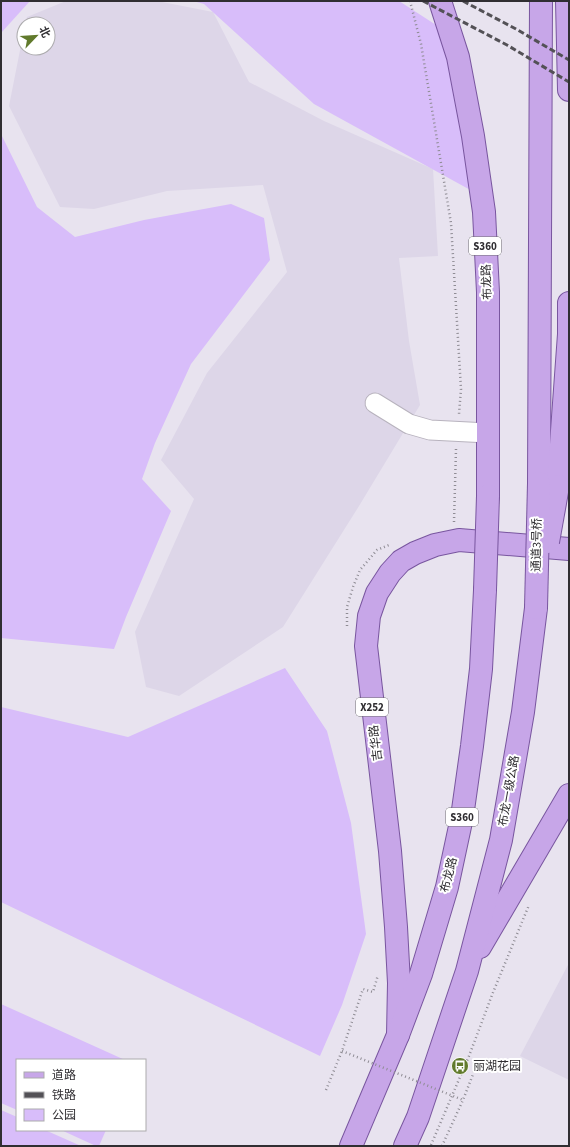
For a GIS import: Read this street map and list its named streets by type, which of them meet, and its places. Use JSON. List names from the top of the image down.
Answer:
{
  "streets": {
    "main road": [
      "S360",
      "布龙路",
      "X252",
      "吉华路",
      "布龙一级公路"
    ]
  },
  "crossings": [
    ["布龙路", "吉华路"]
  ],
  "places": {
    "bus stop": ["丽湖花园"]
  },
  "legend": ["道路", "铁路", "公园"],
  "north": "top right"
}
